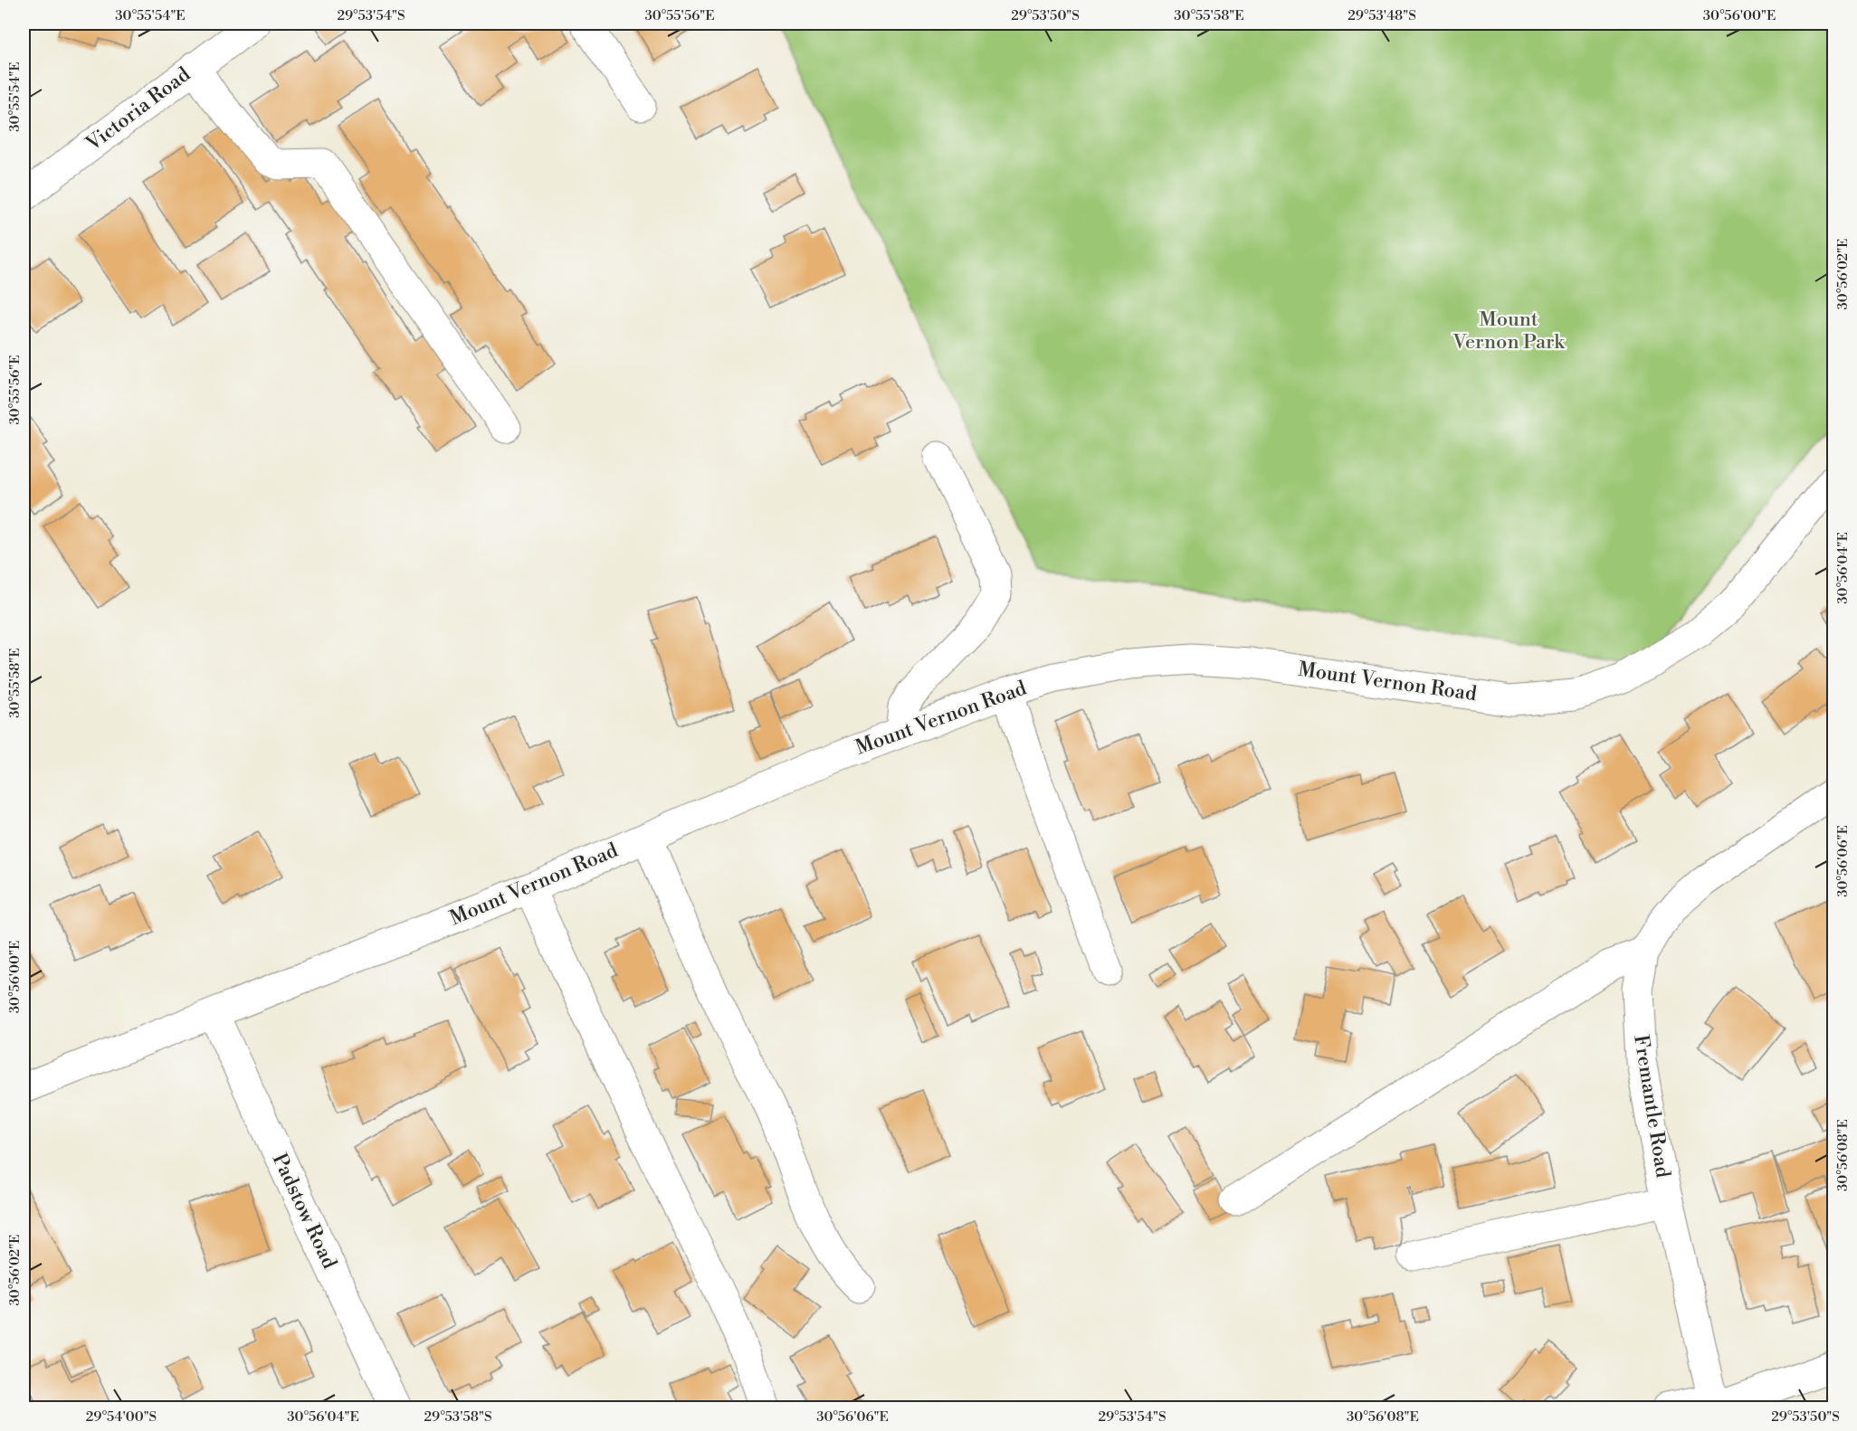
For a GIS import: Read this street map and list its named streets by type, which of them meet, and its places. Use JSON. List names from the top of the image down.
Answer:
{
  "streets": {
    "street": [
      "Victoria Road",
      "Mount Vernon Road",
      "Fremantle Road",
      "Padstow Road"
    ]
  },
  "crossings": [
    ["Mount Vernon Road", "Padstow Road"]
  ],
  "parks": ["Mount Vernon Park"],
  "coordinates": [
    "30°55'54\"E",
    "29°53'54\"S",
    "30°55'56\"E",
    "29°53'50\"S",
    "30°55'58\"E",
    "29°53'48\"S",
    "30°56'00\"E",
    "30°56'02\"E",
    "30°56'04\"E",
    "30°56'06\"E",
    "30°56'08\"E",
    "29°54'00\"S",
    "29°53'58\"S"
  ]
}
